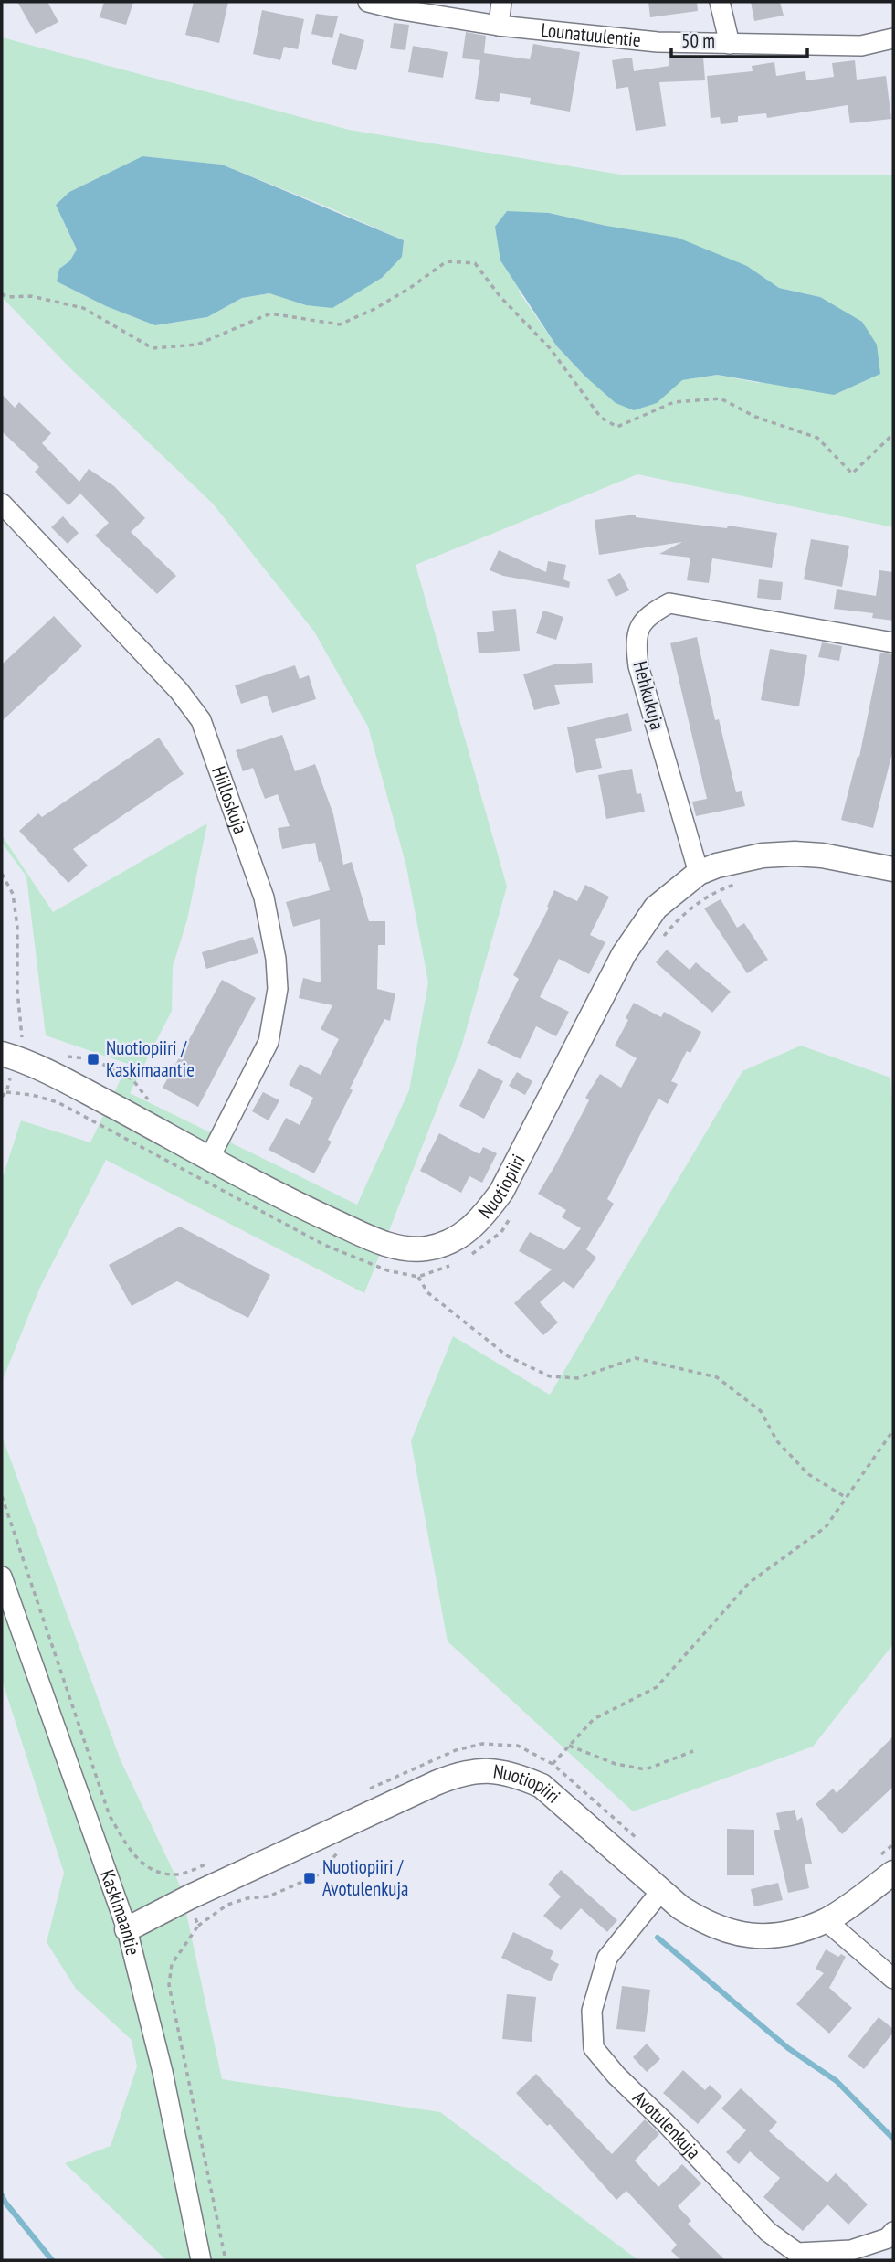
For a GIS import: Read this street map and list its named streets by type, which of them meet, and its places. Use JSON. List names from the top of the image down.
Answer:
{
  "streets": {
    "street": [
      "Lounatuulentie",
      "Hehkukuja",
      "Hiilloskuja",
      "Nuotiopiiri",
      "Kaskimaantie",
      "Avotulenkuja"
    ]
  },
  "crossings": [
    ["Hehkukuja", "Nuotiopiiri"],
    ["Hiilloskuja", "Nuotiopiiri"],
    ["Nuotiopiiri", "Kaskimaantie"],
    ["Nuotiopiiri", "Avotulenkuja"]
  ],
  "places": {
    "transit": ["Nuotiopiiri / Kaskimaantie", "Nuotiopiiri / Avotulenkuja"]
  },
  "scale_bar": "50 m"
}
